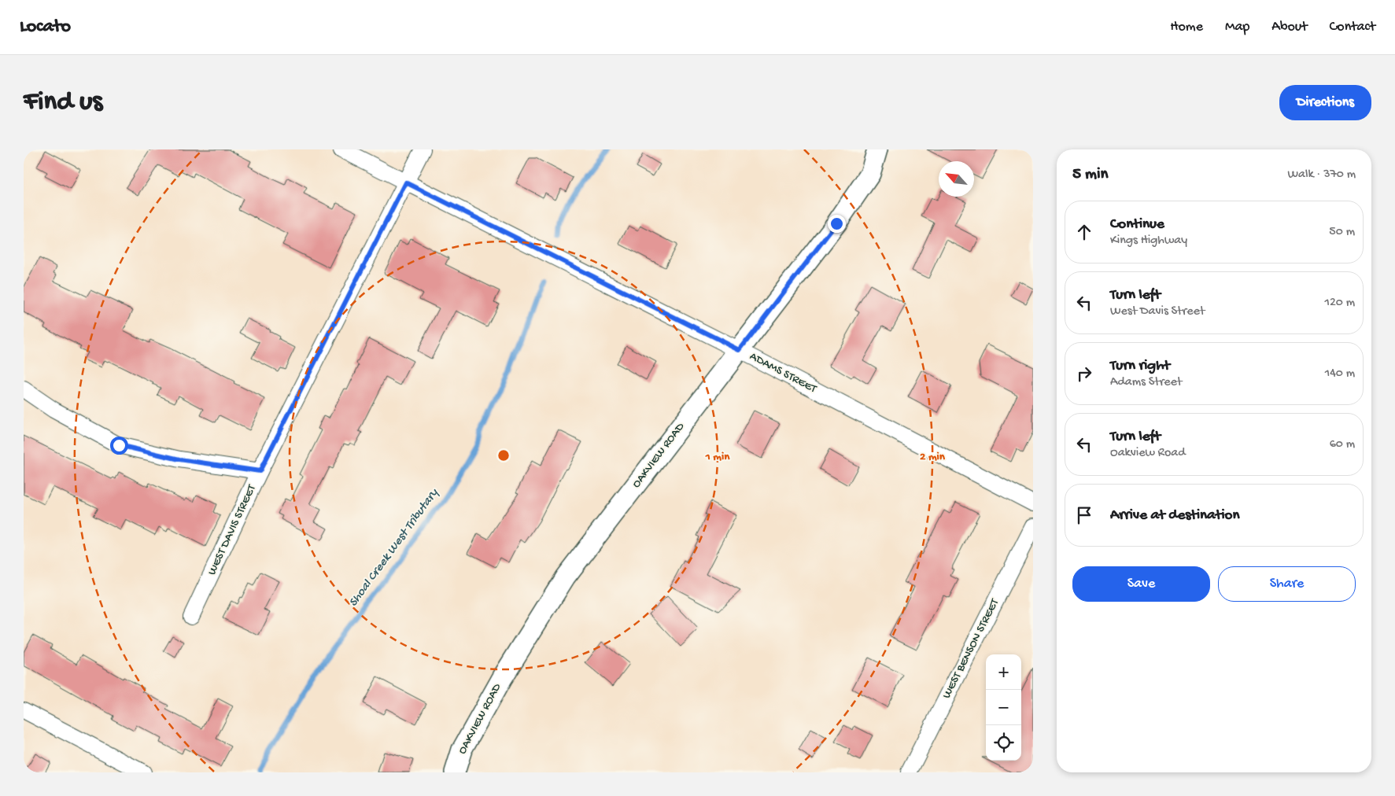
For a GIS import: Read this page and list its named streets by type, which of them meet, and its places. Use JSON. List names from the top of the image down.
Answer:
{
  "streets": {
    "street": [
      "ADAMS STREET",
      "OAKVIEW ROAD",
      "WEST DAVIS STREET",
      "WEST BENSON STREET"
    ]
  },
  "crossings": [
    ["ADAMS STREET", "OAKVIEW ROAD"],
    ["ADAMS STREET", "WEST DAVIS STREET"]
  ],
  "water": ["Shoal Creek West Tributary"],
  "north": "top left",
  "page": {
    "header": "Locato",
    "nav": [
      "Home",
      "Map",
      "About",
      "Contact"
    ],
    "buttons": [
      "Directions",
      ["Save", "Share"]
    ],
    "title": "Find us",
    "heading": ["5 min", "Walk · 370 m"],
    "list": [
      ["Continue", "Kings Highway", "50 m"],
      ["Turn left", "West Davis Street", "120 m"],
      ["Turn right", "Adams Street", "140 m"],
      ["Turn left", "Oakview Road", "60 m"],
      "Arrive at destination"
    ],
    "map_buttons": ["+", "−"]
  },
  "rings": ["1 min", "2 min"]
}
